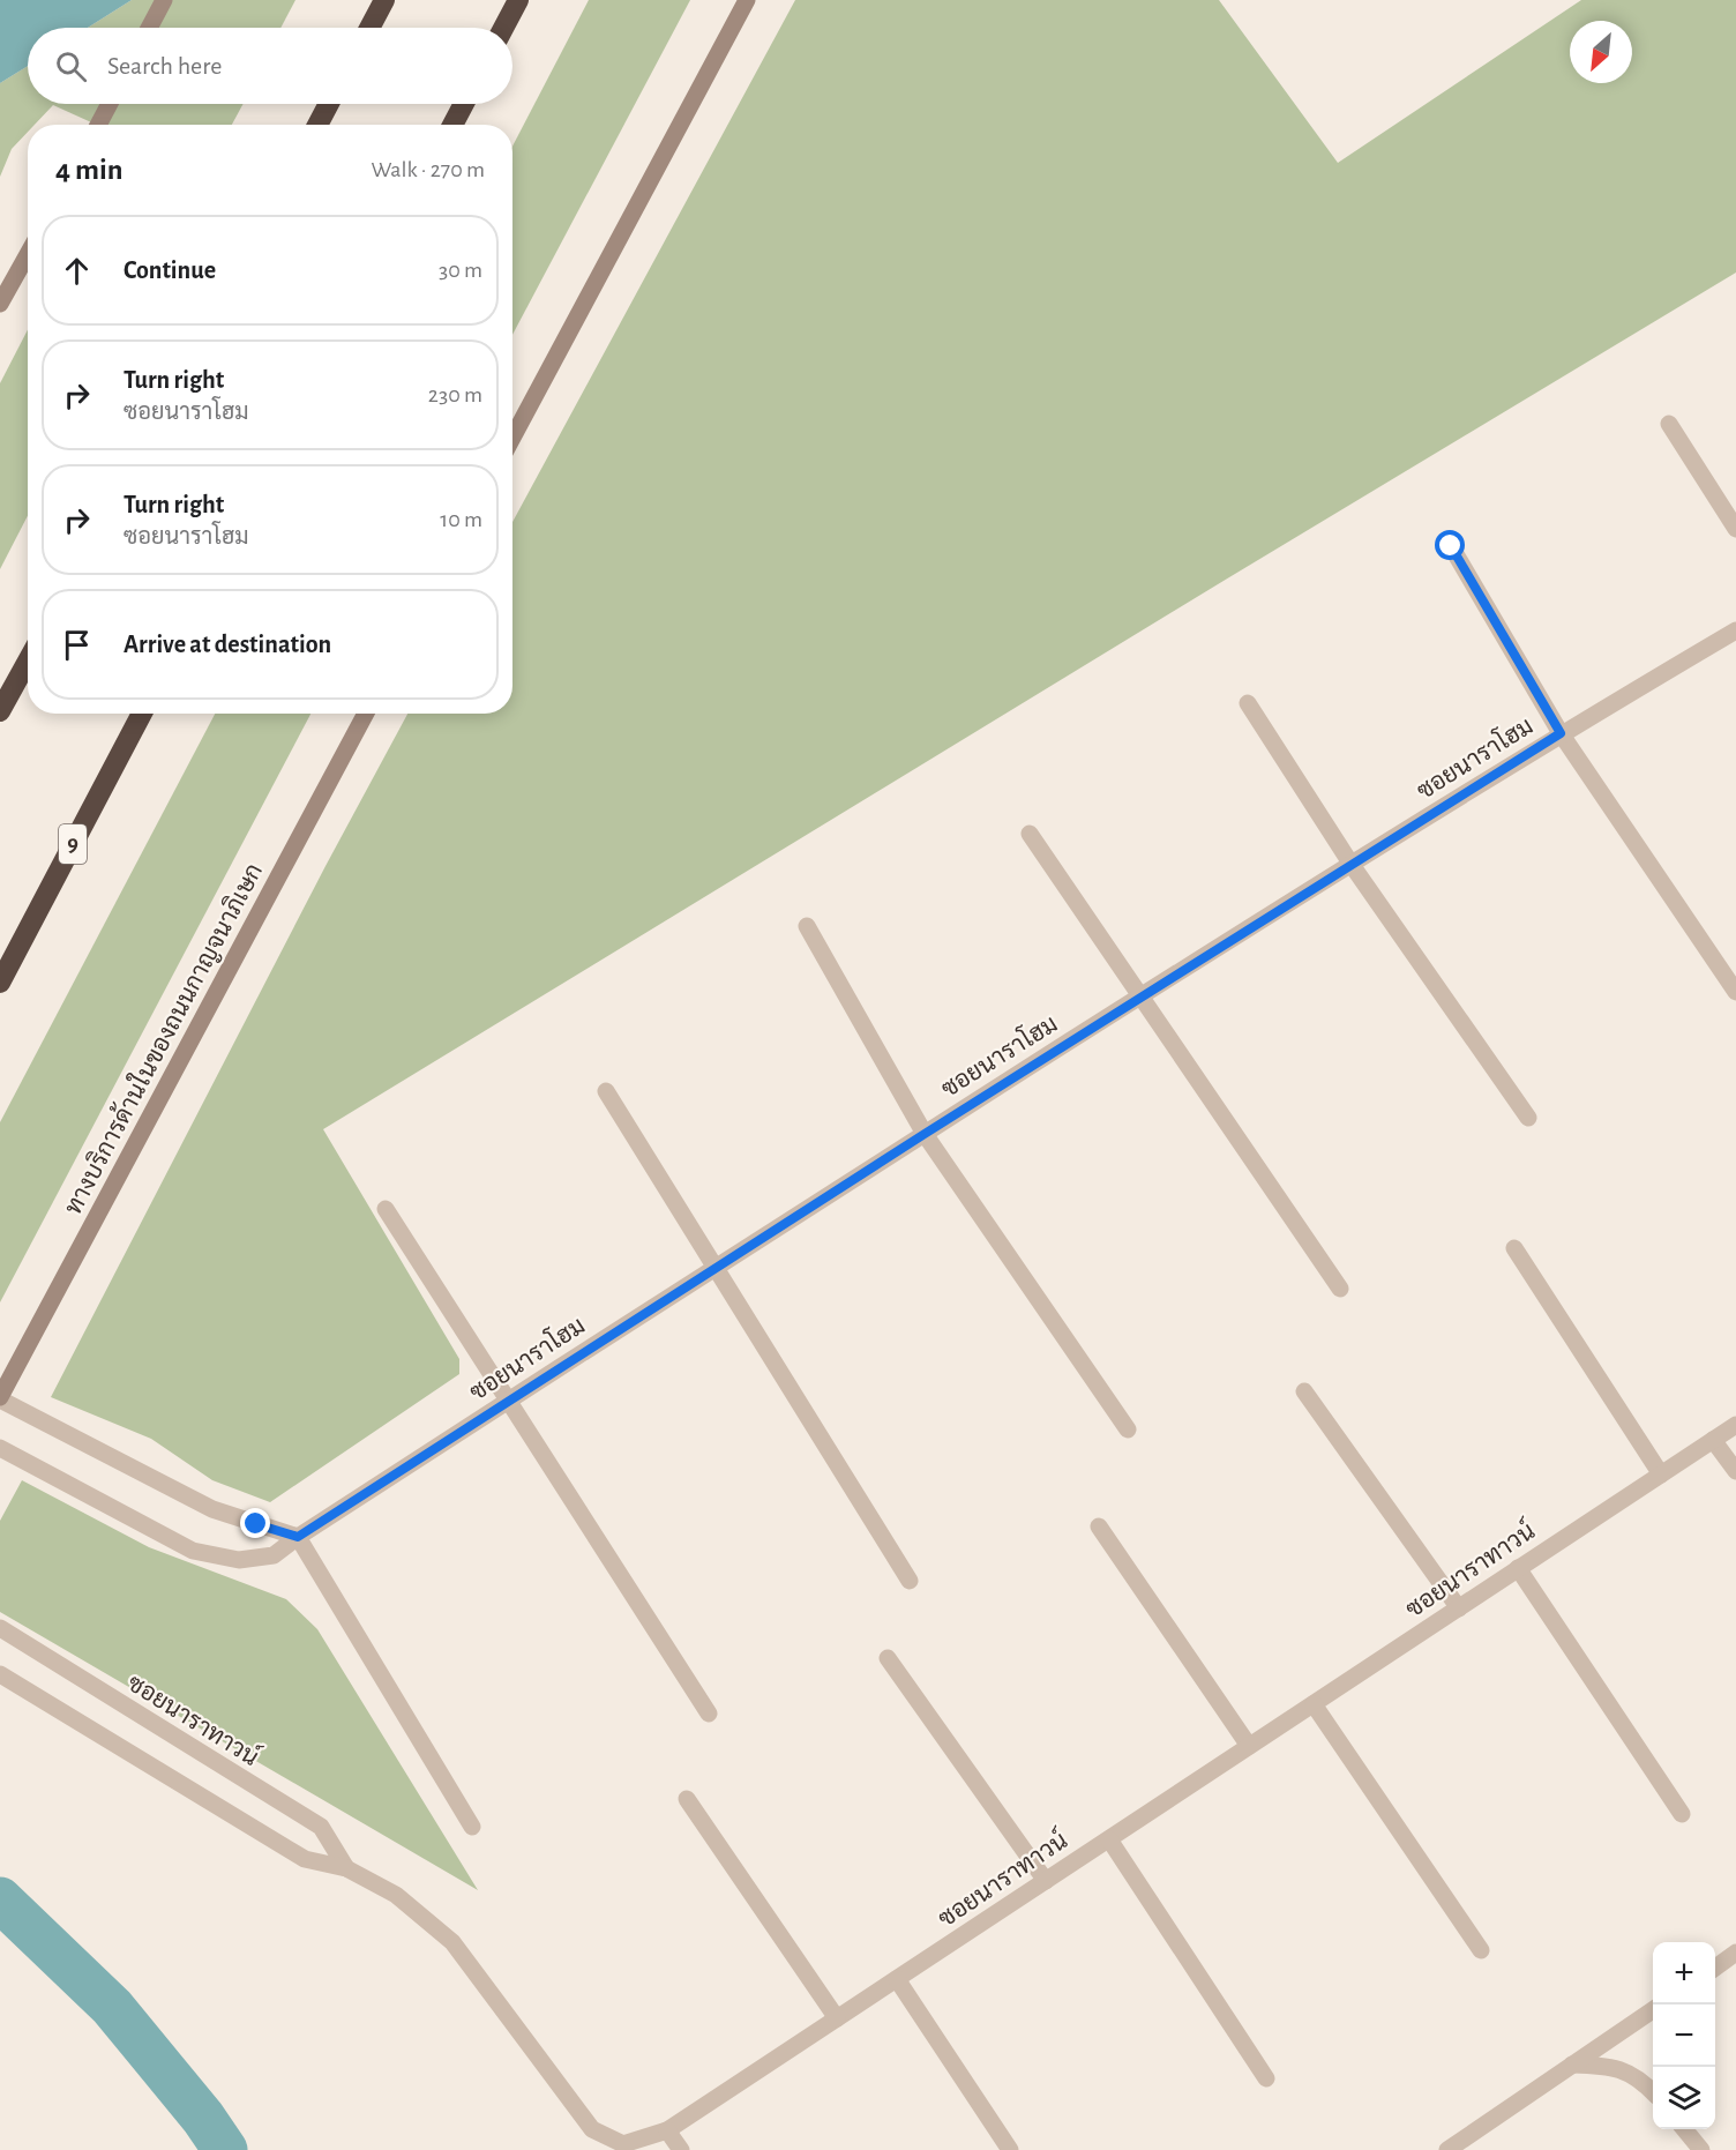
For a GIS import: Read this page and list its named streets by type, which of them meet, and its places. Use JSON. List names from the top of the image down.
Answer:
{
  "streets": {
    "highway": ["9"],
    "main road": ["ทางบริการด้านในของถนนกาญจนาภิเษก"],
    "street": ["ซอยนาราโฮม", "ซอยนาราทาวน์"]
  },
  "north": "bottom left",
  "page": {
    "search": "Search here",
    "heading": ["4 min", "Walk · 270 m"],
    "list": [
      ["Continue", "30 m"],
      ["Turn right", "ซอยนาราโฮม", "230 m"],
      ["Turn right", "ซอยนาราโฮม", "10 m"],
      "Arrive at destination"
    ],
    "map_buttons": ["+", "−"]
  }
}
